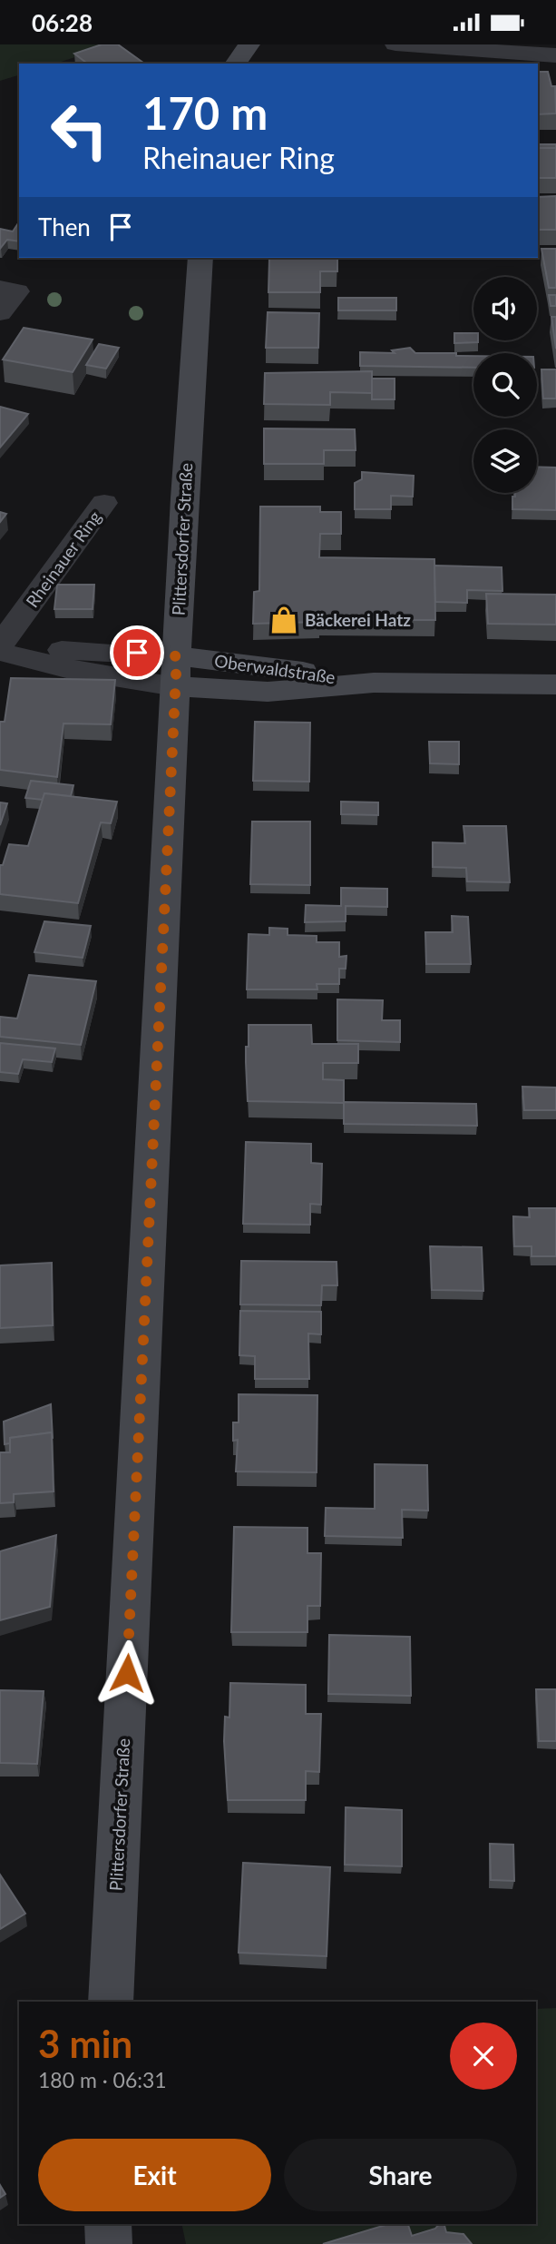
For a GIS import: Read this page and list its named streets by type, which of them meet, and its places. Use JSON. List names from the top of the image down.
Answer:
{
  "streets": {
    "street": ["Plittersdorfer Straße", "Rheinauer Ring", "Oberwaldstraße"]
  },
  "crossings": [
    ["Plittersdorfer Straße", "Oberwaldstraße"]
  ],
  "places": {
    "shop": ["Bäckerei Hatz"]
  },
  "page": {
    "status": "06:28",
    "turn": ["170 m", "Rheinauer Ring"],
    "then": "Then",
    "heading": ["3 min", "180 m · 06:31"],
    "buttons": ["Exit", "Share"]
  }
}
